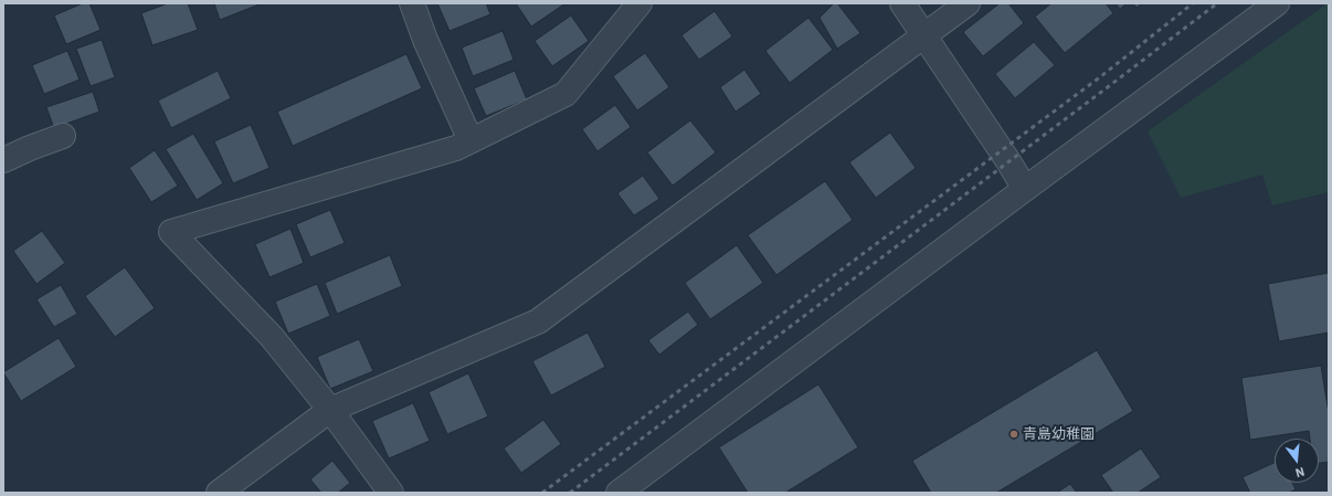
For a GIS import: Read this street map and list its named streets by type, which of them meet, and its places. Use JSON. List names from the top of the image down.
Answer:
{
  "places": ["青島幼稚園"],
  "north": "bottom"
}
